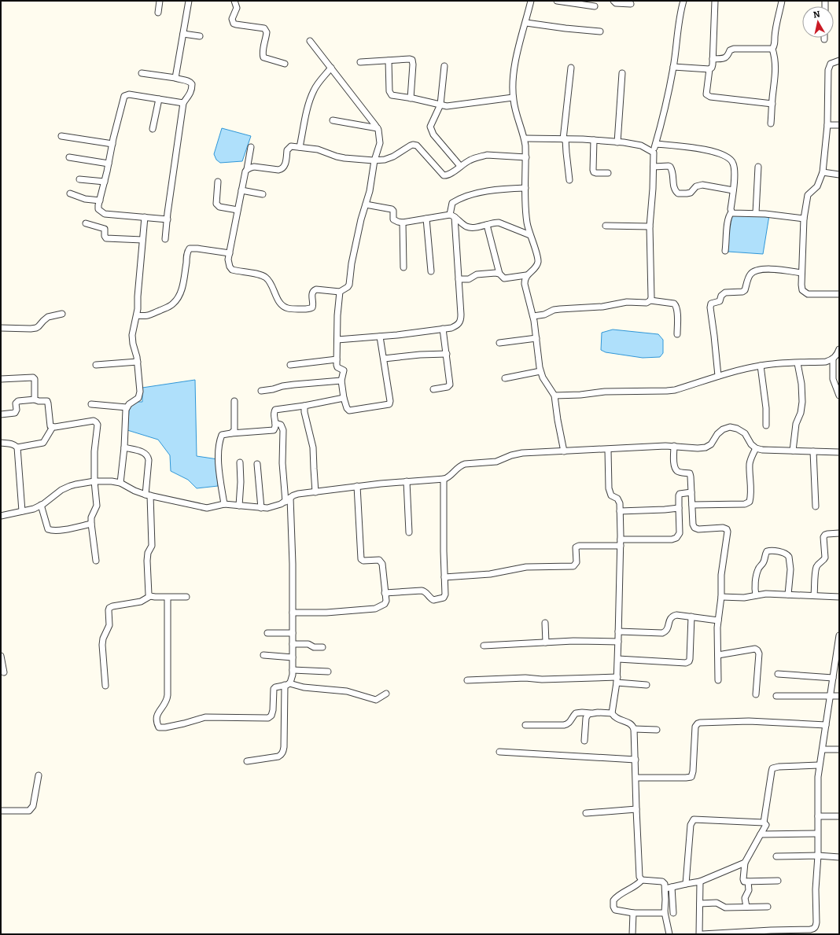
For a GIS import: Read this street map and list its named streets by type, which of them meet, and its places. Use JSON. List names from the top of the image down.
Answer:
{
  "north": "top"
}
